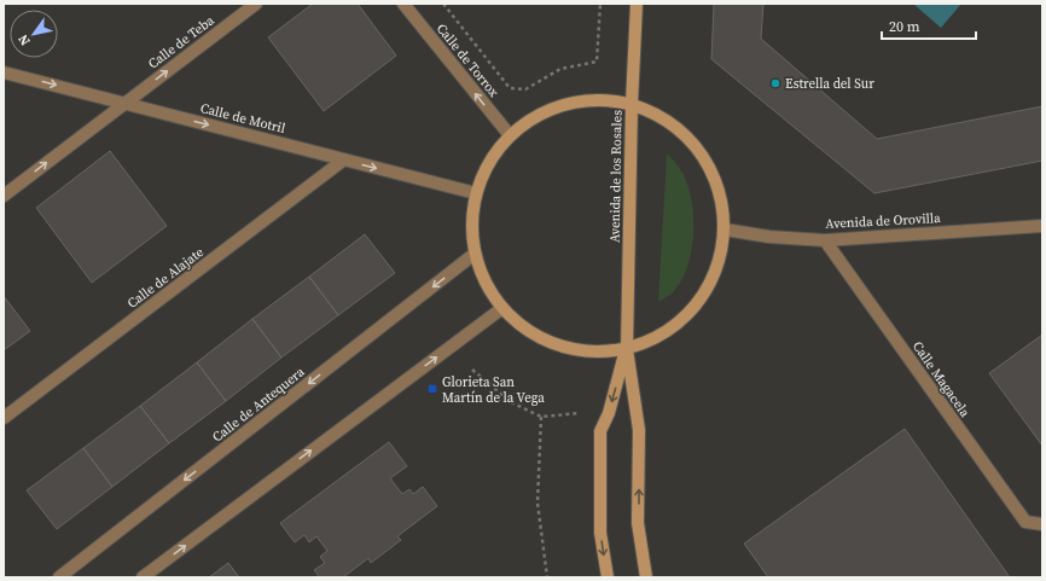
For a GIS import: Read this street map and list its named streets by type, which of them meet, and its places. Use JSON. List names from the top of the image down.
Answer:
{
  "streets": {
    "main road": ["Avenida de los Rosales"],
    "street": [
      "Calle de Teba",
      "Calle de Torrox",
      "Calle de Motril",
      "Avenida de Orovilla",
      "Calle de Alajate",
      "Calle Magacela",
      "Calle de Antequera"
    ]
  },
  "crossings": [
    ["Calle de Teba", "Calle de Motril"],
    ["Calle de Motril", "Calle de Alajate"],
    ["Avenida de Orovilla", "Calle Magacela"]
  ],
  "one_way": ["Calle de Teba", "Calle de Torrox", "Calle de Motril"],
  "places": {
    "other": ["Estrella del Sur"],
    "transit": ["Glorieta San Martín de la Vega"]
  },
  "scale_bar": "20 m",
  "north": "bottom left"
}
